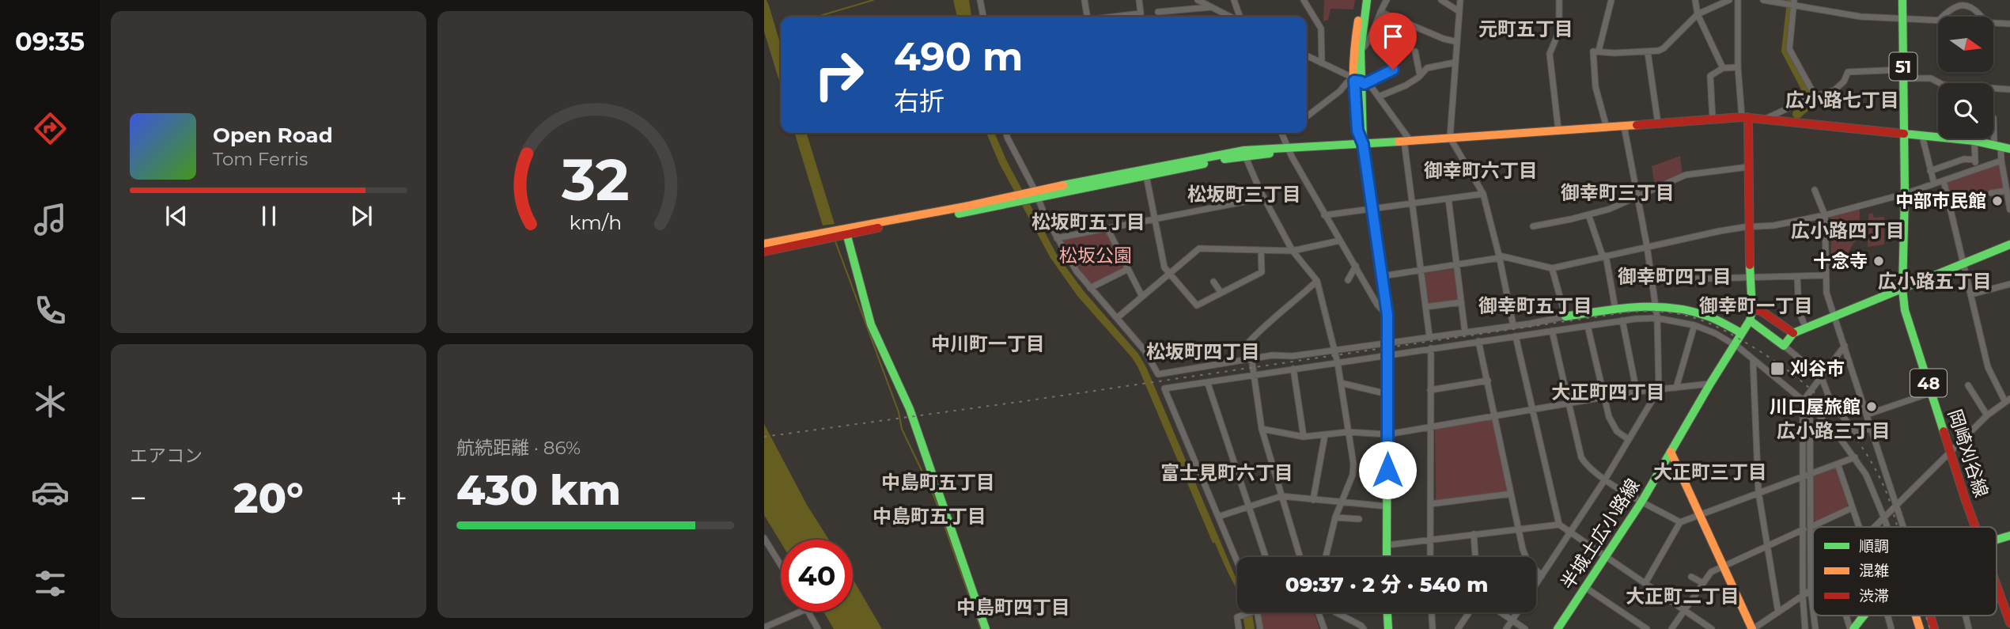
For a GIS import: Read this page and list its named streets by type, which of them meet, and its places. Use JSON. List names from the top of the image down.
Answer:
{
  "streets": {
    "street": [
      "51",
      "48",
      "岡崎刈谷線",
      "半城土広小路線"
    ]
  },
  "crossings": [
    ["51", "岡崎刈谷線"]
  ],
  "districts": [
    "元町五丁目",
    "広小路七丁目",
    "御幸町六丁目",
    "御幸町三丁目",
    "松坂町三丁目",
    "松坂町五丁目",
    "広小路四丁目",
    "御幸町四丁目",
    "広小路五丁目",
    "御幸町五丁目",
    "御幸町一丁目",
    "中川町一丁目",
    "松坂町四丁目",
    "大正町四丁目",
    "広小路三丁目",
    "大正町三丁目",
    "富士見町六丁目",
    "中島町五丁目",
    "中島町五丁目",
    "大正町二丁目",
    "中島町四丁目"
  ],
  "parks": ["松坂公園"],
  "places": {
    "other": ["中部市民館", "十念寺", "川口屋旅館"],
    "transit": ["刈谷市"]
  },
  "legend": ["順調", "混雑", "渋滞"],
  "north": "right",
  "page": {
    "tabs": "09:35",
    "turn": ["490 m", "右折"],
    "song": ["Open Road", "Tom Ferris"],
    "tile": [
      "エアコン",
      ["航続距離 · 86%", "430 km"]
    ],
    "heat": ["−", "20°", "+"],
    "limit": "40",
    "trip": "09:37 · 2 分 · 540 m",
    "gauge": ["32", "km/h"]
  }
}
